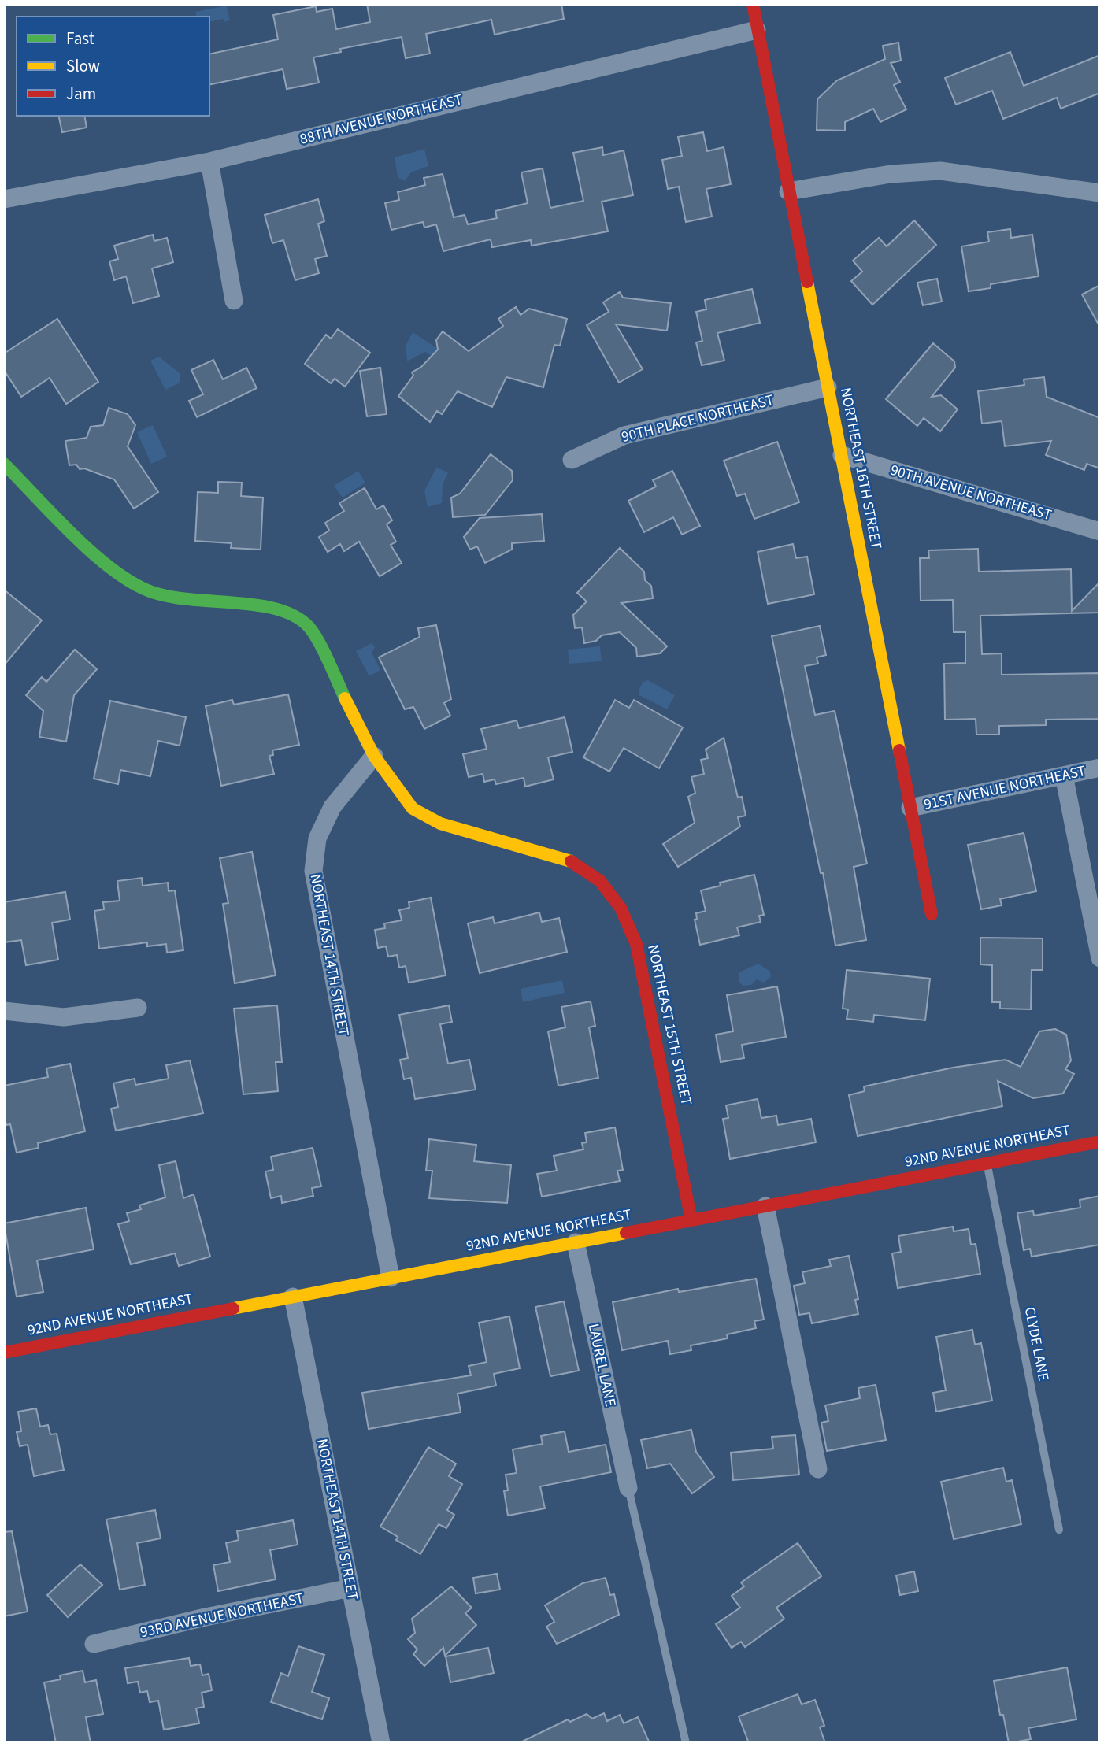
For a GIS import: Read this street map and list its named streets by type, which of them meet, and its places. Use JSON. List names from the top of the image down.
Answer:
{
  "streets": {
    "street": [
      "88TH AVENUE NORTHEAST",
      "90TH PLACE NORTHEAST",
      "NORTHEAST 16TH STREET",
      "90TH AVENUE NORTHEAST",
      "91ST AVENUE NORTHEAST",
      "NORTHEAST 14TH STREET",
      "NORTHEAST 15TH STREET",
      "92ND AVENUE NORTHEAST",
      "LAUREL LANE",
      "93RD AVENUE NORTHEAST"
    ],
    "lane": ["CLYDE LANE"]
  },
  "crossings": [
    ["88TH AVENUE NORTHEAST", "NORTHEAST 16TH STREET"],
    ["90TH PLACE NORTHEAST", "NORTHEAST 16TH STREET"],
    ["NORTHEAST 16TH STREET", "90TH AVENUE NORTHEAST"],
    ["NORTHEAST 16TH STREET", "91ST AVENUE NORTHEAST"],
    ["NORTHEAST 14TH STREET", "NORTHEAST 15TH STREET"],
    ["NORTHEAST 14TH STREET", "92ND AVENUE NORTHEAST"],
    ["NORTHEAST 14TH STREET", "93RD AVENUE NORTHEAST"],
    ["NORTHEAST 15TH STREET", "92ND AVENUE NORTHEAST"],
    ["92ND AVENUE NORTHEAST", "CLYDE LANE"],
    ["92ND AVENUE NORTHEAST", "LAUREL LANE"]
  ],
  "legend": ["Fast", "Slow", "Jam"]
}
